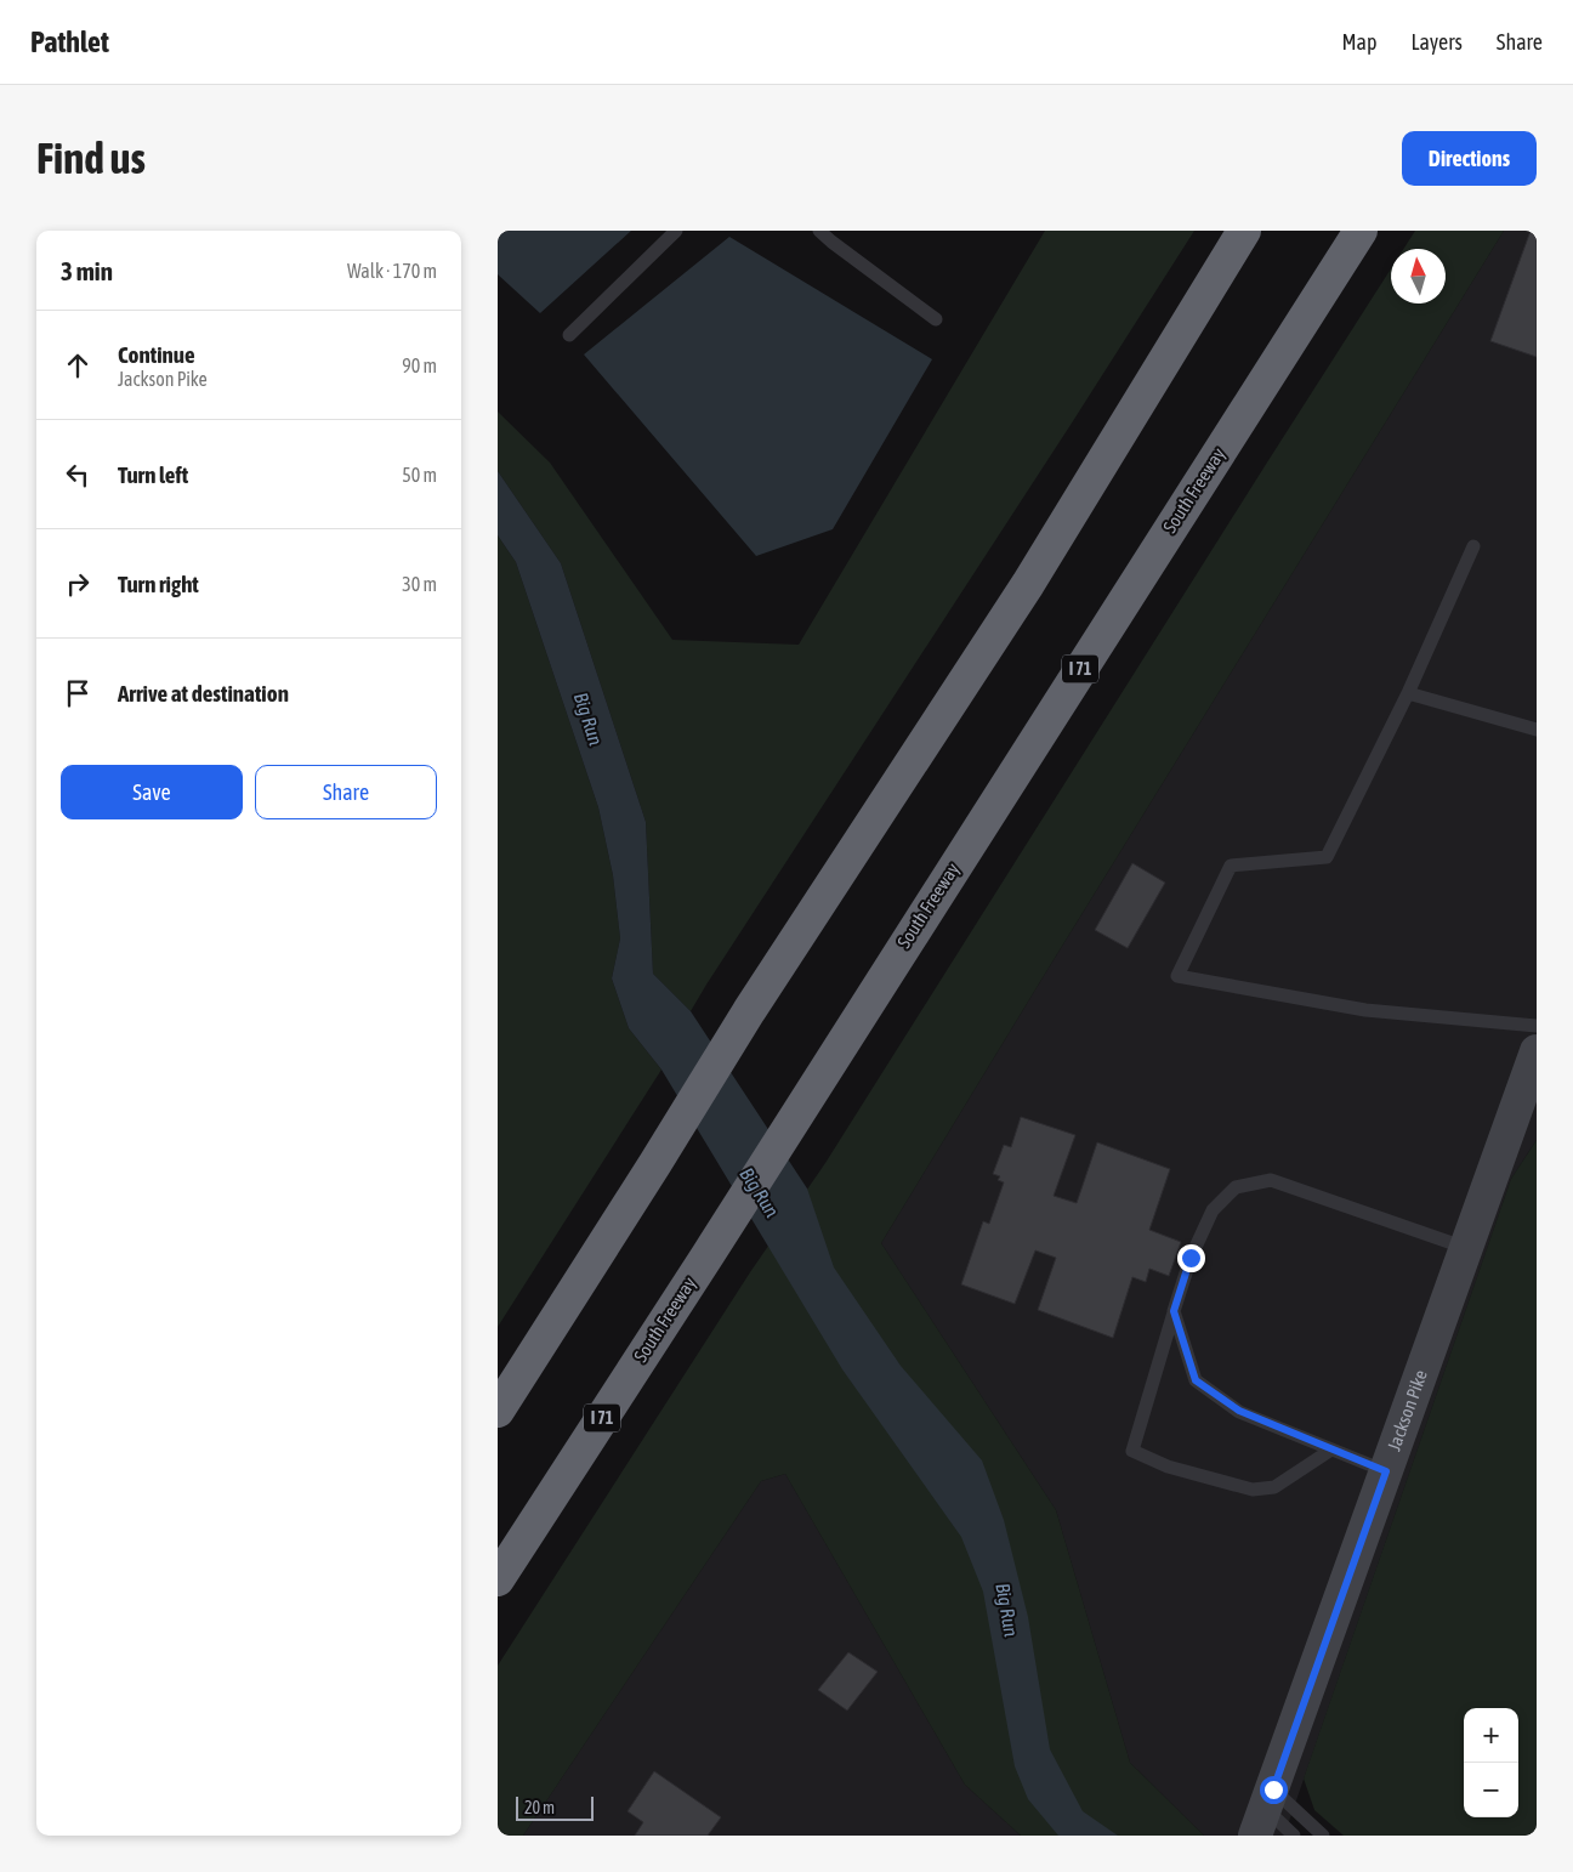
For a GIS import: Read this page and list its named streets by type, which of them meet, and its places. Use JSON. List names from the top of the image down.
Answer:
{
  "streets": {
    "highway": ["South Freeway", "I 71"],
    "main road": ["Jackson Pike"]
  },
  "water": ["Big Run"],
  "scale_bar": "20 m",
  "north": "top",
  "page": {
    "header": "Pathlet",
    "nav": ["Map", "Layers", "Share"],
    "buttons": [
      "Directions",
      ["Save", "Share"]
    ],
    "title": "Find us",
    "heading": ["3 min", "Walk · 170 m"],
    "list": [
      ["Continue", "Jackson Pike", "90 m"],
      ["Turn left", "50 m"],
      ["Turn right", "30 m"],
      "Arrive at destination"
    ],
    "map_buttons": ["+", "−"],
    "scale": "20 m"
  }
}
